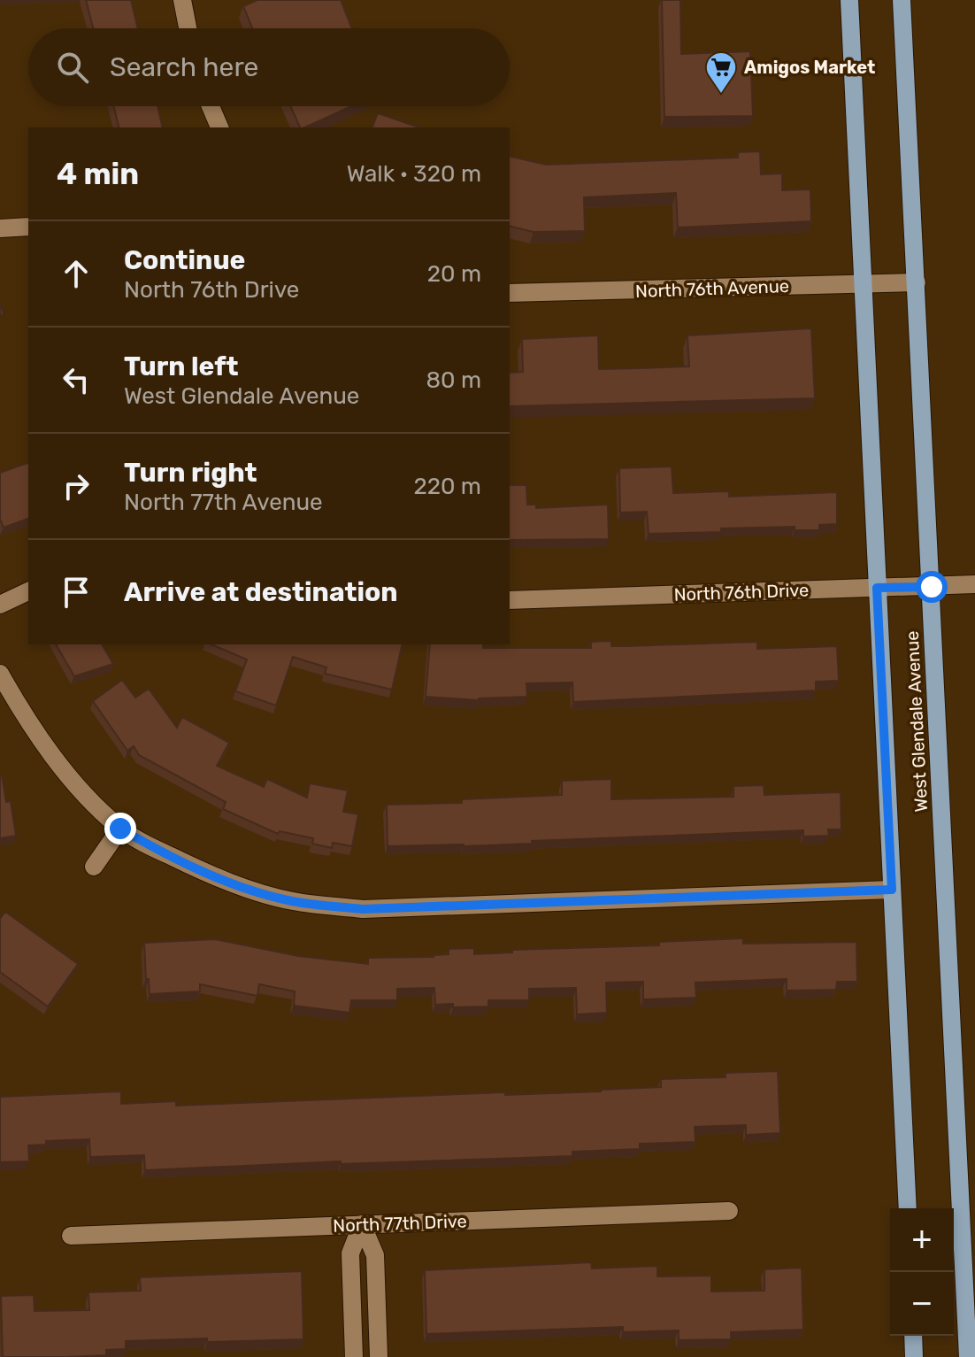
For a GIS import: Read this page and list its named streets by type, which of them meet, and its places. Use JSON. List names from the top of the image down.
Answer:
{
  "streets": {
    "main road": ["West Glendale Avenue"],
    "street": ["North 76th Avenue", "North 76th Drive", "North 77th Drive"]
  },
  "crossings": [
    ["North 76th Avenue", "West Glendale Avenue"],
    ["North 76th Drive", "West Glendale Avenue"]
  ],
  "places": {
    "supermarket": ["Amigos Market"]
  },
  "page": {
    "search": "Search here",
    "heading": ["4 min", "Walk · 320 m"],
    "list": [
      ["Continue", "North 76th Drive", "20 m"],
      ["Turn left", "West Glendale Avenue", "80 m"],
      ["Turn right", "North 77th Avenue", "220 m"],
      "Arrive at destination"
    ],
    "map_buttons": ["+", "−"]
  }
}
